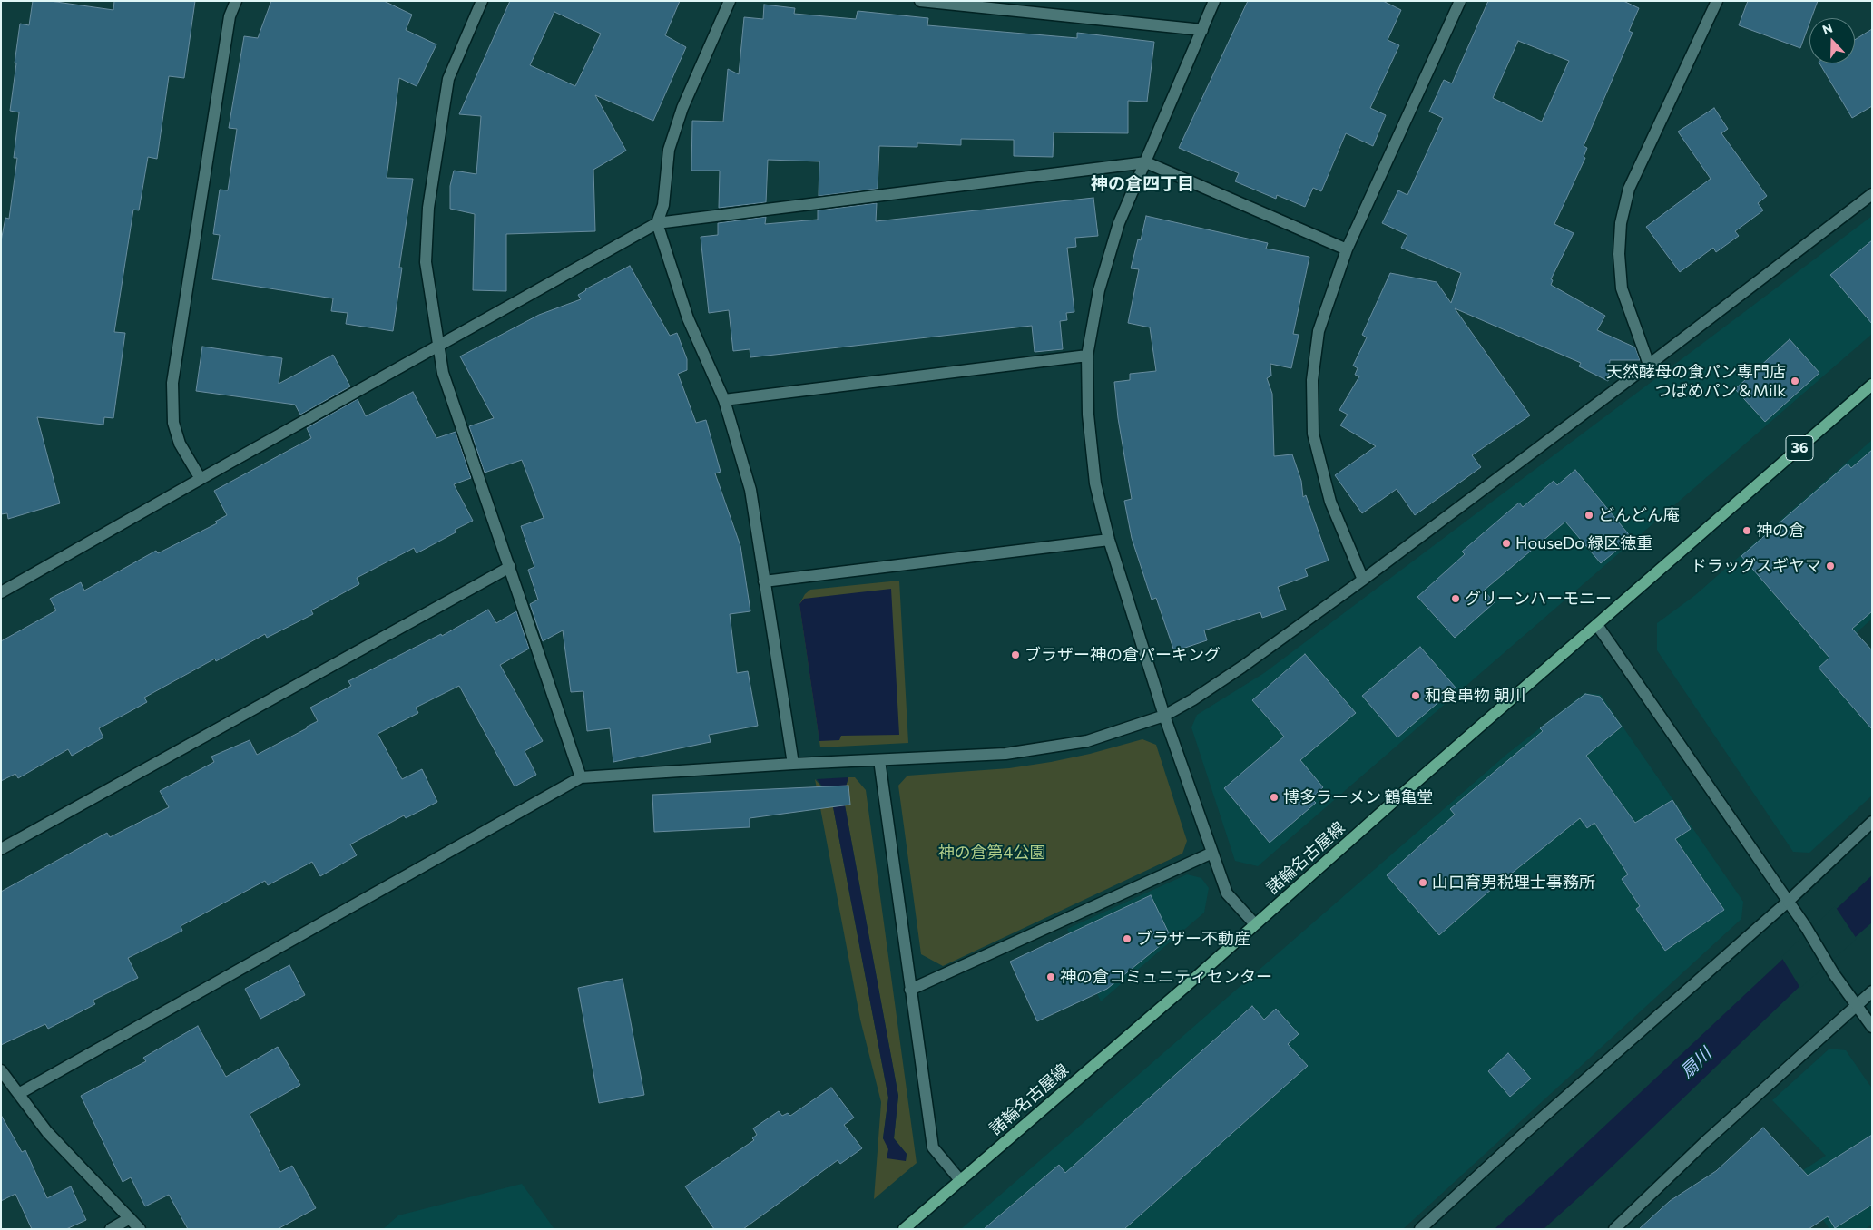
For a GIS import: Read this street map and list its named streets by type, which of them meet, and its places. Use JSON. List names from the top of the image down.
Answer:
{
  "streets": {
    "main road": ["36", "諸輪名古屋線"]
  },
  "districts": ["神の倉四丁目"],
  "water": ["扇川"],
  "parks": ["神の倉第4公園"],
  "places": [
    "天然酵母の食パン専門店 つばめパン＆Milk",
    "どんどん庵",
    "神の倉",
    "HouseDo 緑区徳重",
    "ドラッグスギヤマ",
    "グリーンハーモニー",
    "ブラザー神の倉パーキング",
    "和食串物 朝川",
    "博多ラーメン 鶴亀堂",
    "山口育男税理士事務所",
    "ブラザー不動産",
    "神の倉コミュニティセンター"
  ],
  "north": "top"
}
